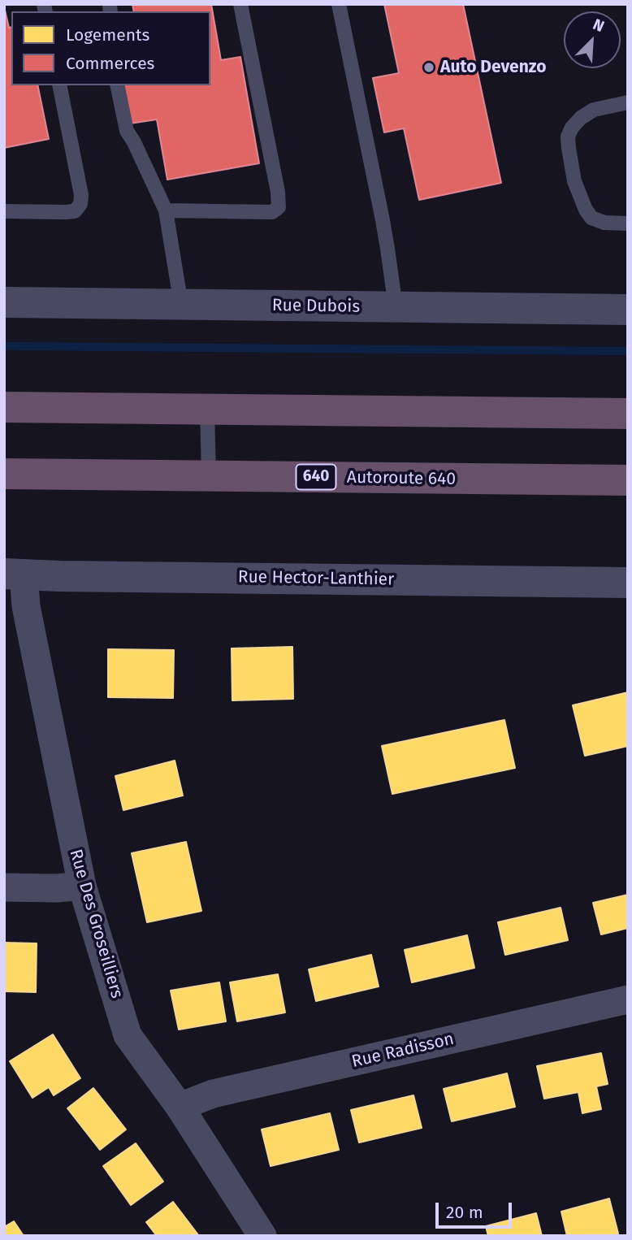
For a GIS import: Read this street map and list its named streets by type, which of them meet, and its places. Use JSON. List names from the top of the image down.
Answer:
{
  "streets": {
    "highway": ["640", "Autoroute 640"],
    "street": [
      "Rue Dubois",
      "Rue Hector-Lanthier",
      "Rue Des Groseilliers",
      "Rue Radisson"
    ]
  },
  "crossings": [
    ["Rue Hector-Lanthier", "Rue Des Groseilliers"],
    ["Rue Des Groseilliers", "Rue Radisson"]
  ],
  "places": ["Auto Devenzo"],
  "legend": ["Logements", "Commerces"],
  "scale_bar": "20 m",
  "north": "top right"
}
